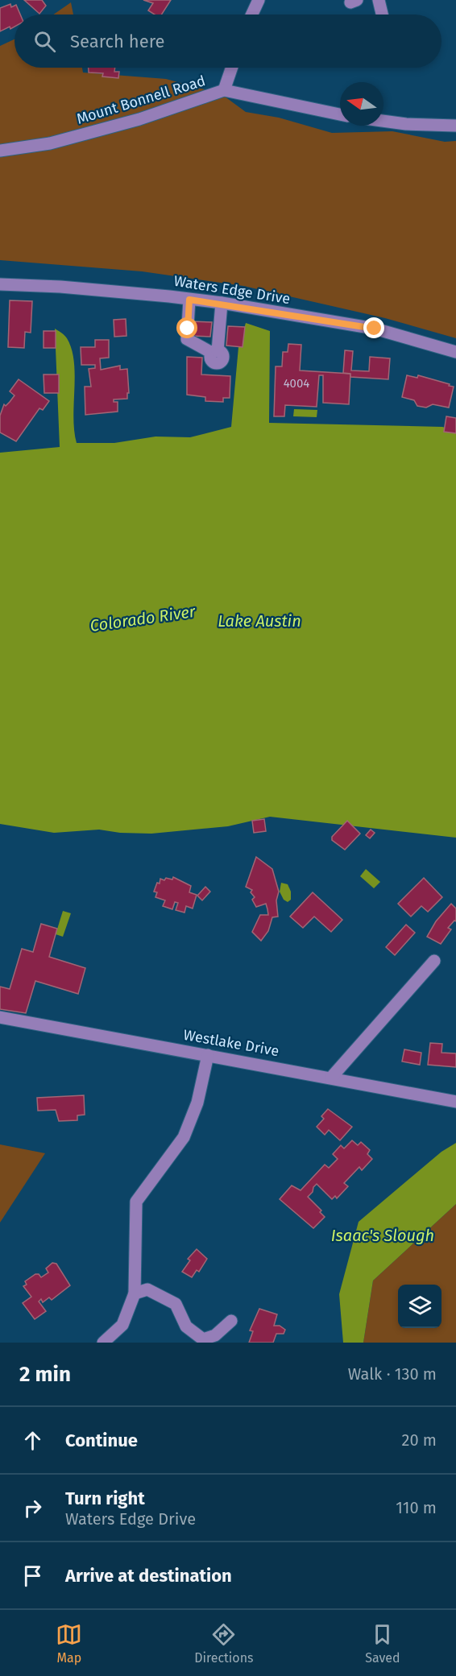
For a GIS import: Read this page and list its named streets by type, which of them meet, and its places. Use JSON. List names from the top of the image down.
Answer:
{
  "streets": {
    "street": ["Mount Bonnell Road", "Waters Edge Drive", "Westlake Drive"]
  },
  "water": ["Colorado River", "Lake Austin", "Isaac's Slough"],
  "house_numbers": ["4004"],
  "north": "left",
  "page": {
    "search": "Search here",
    "heading": ["2 min", "Walk · 130 m"],
    "list": [
      ["Continue", "20 m"],
      ["Turn right", "Waters Edge Drive", "110 m"],
      "Arrive at destination"
    ],
    "nav": ["Map", "Directions", "Saved"]
  }
}
